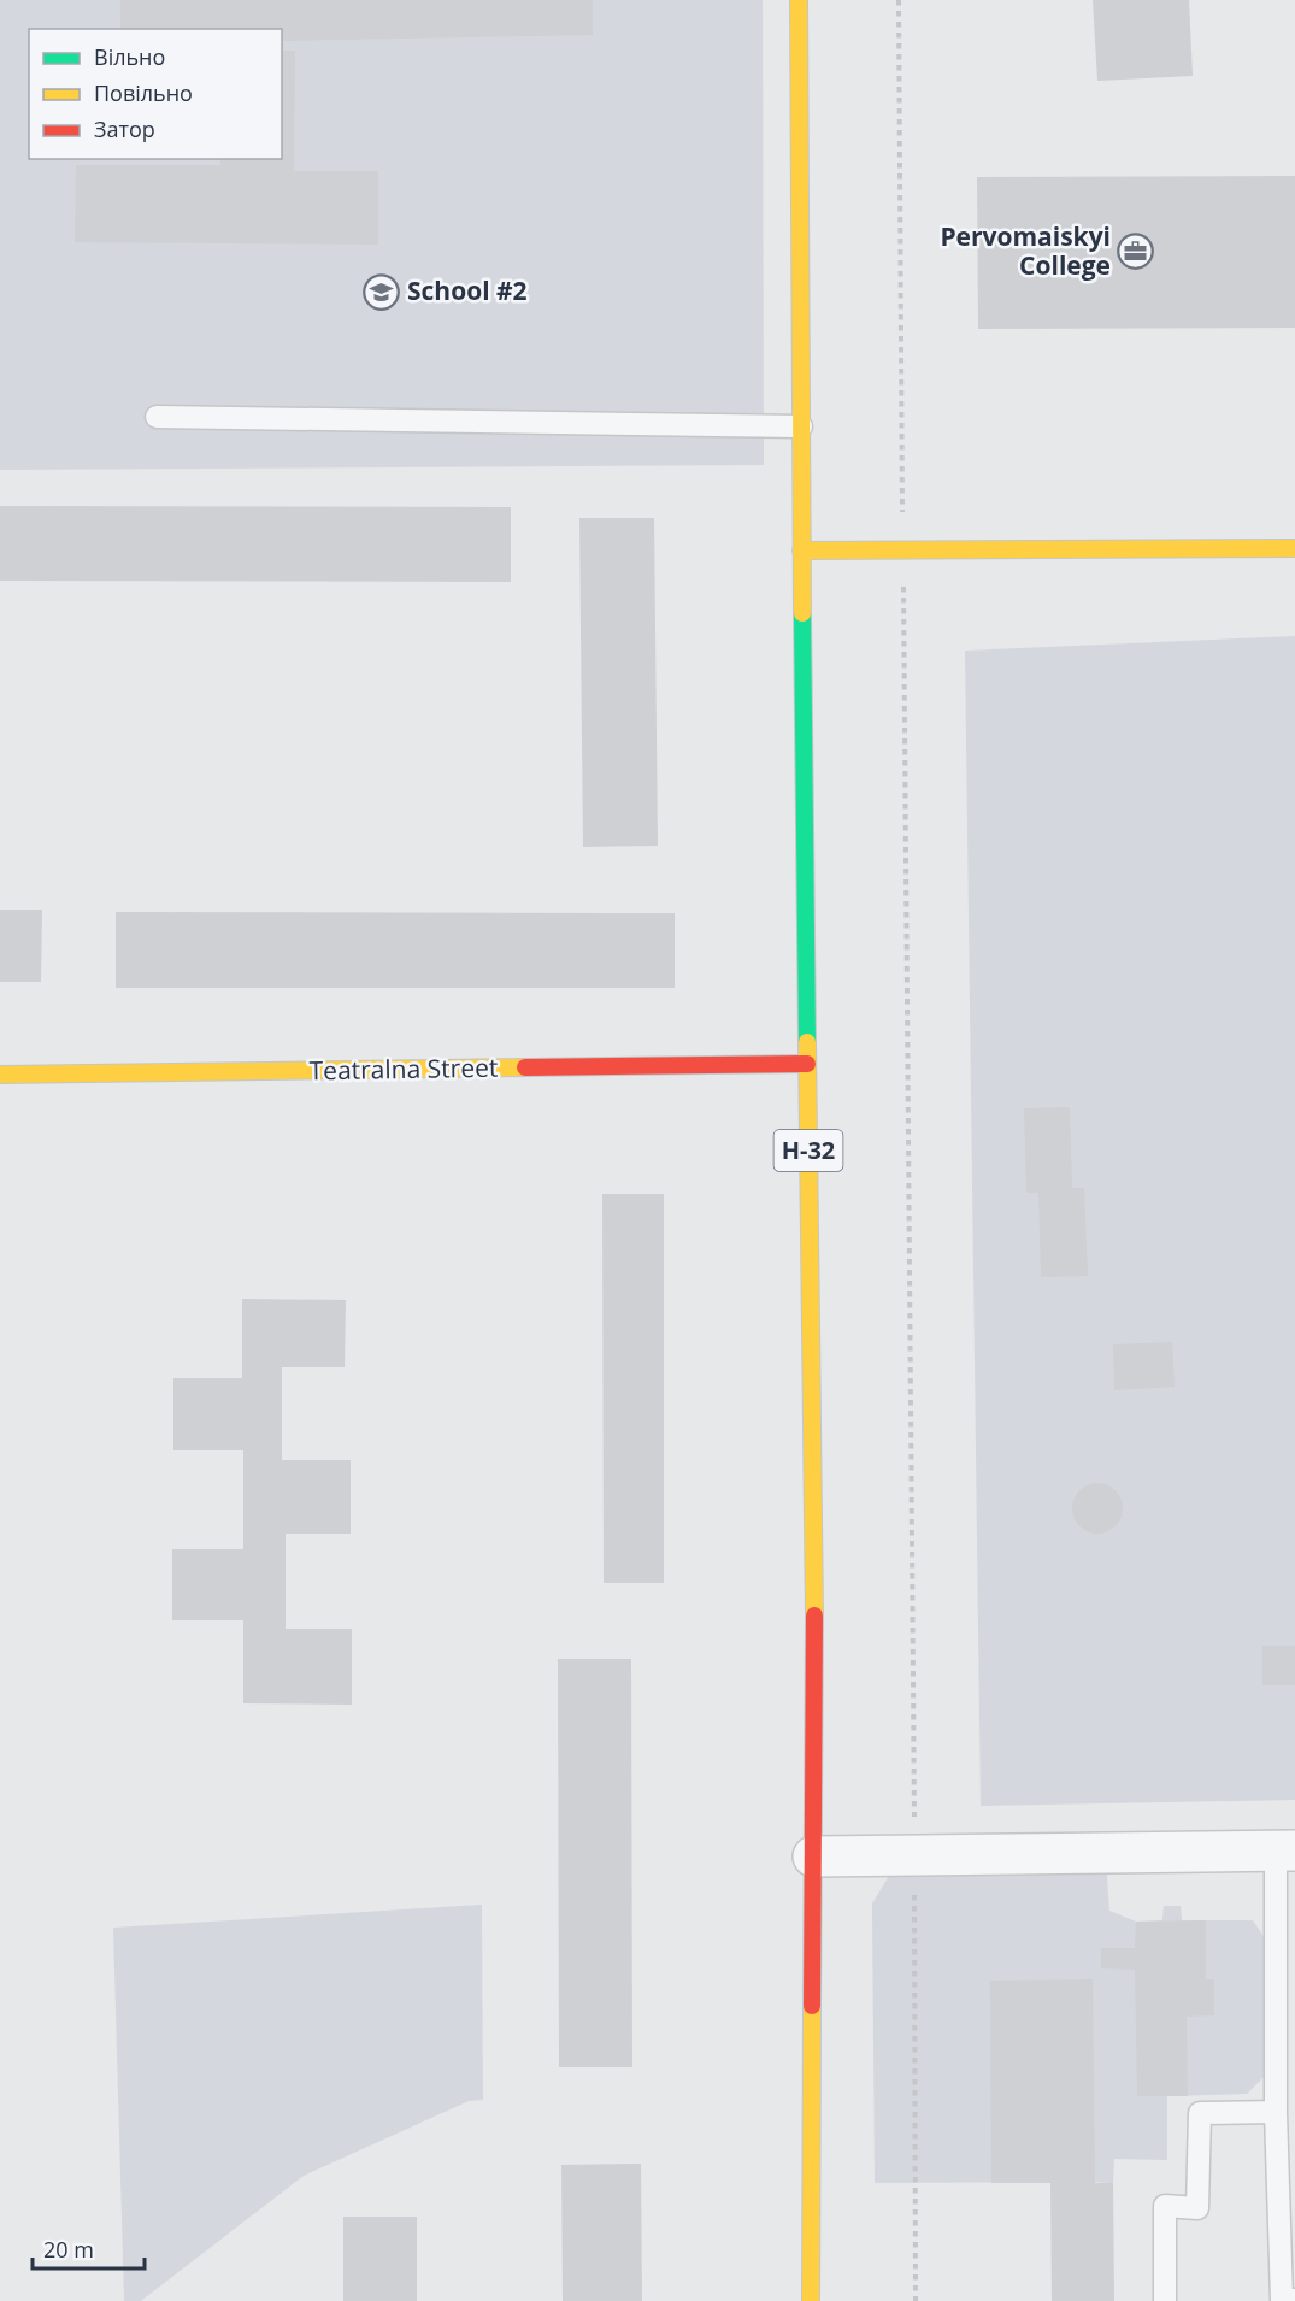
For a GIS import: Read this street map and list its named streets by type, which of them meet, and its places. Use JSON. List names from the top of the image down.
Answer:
{
  "streets": {
    "main road": ["Teatralna Street", "Н-32"]
  },
  "crossings": [
    ["Teatralna Street", "Н-32"]
  ],
  "places": {
    "office": ["Pervomaiskyi College"],
    "school or university": ["School #2"]
  },
  "legend": ["Вільно", "Повільно", "Затор"],
  "scale_bar": "20 m"
}
